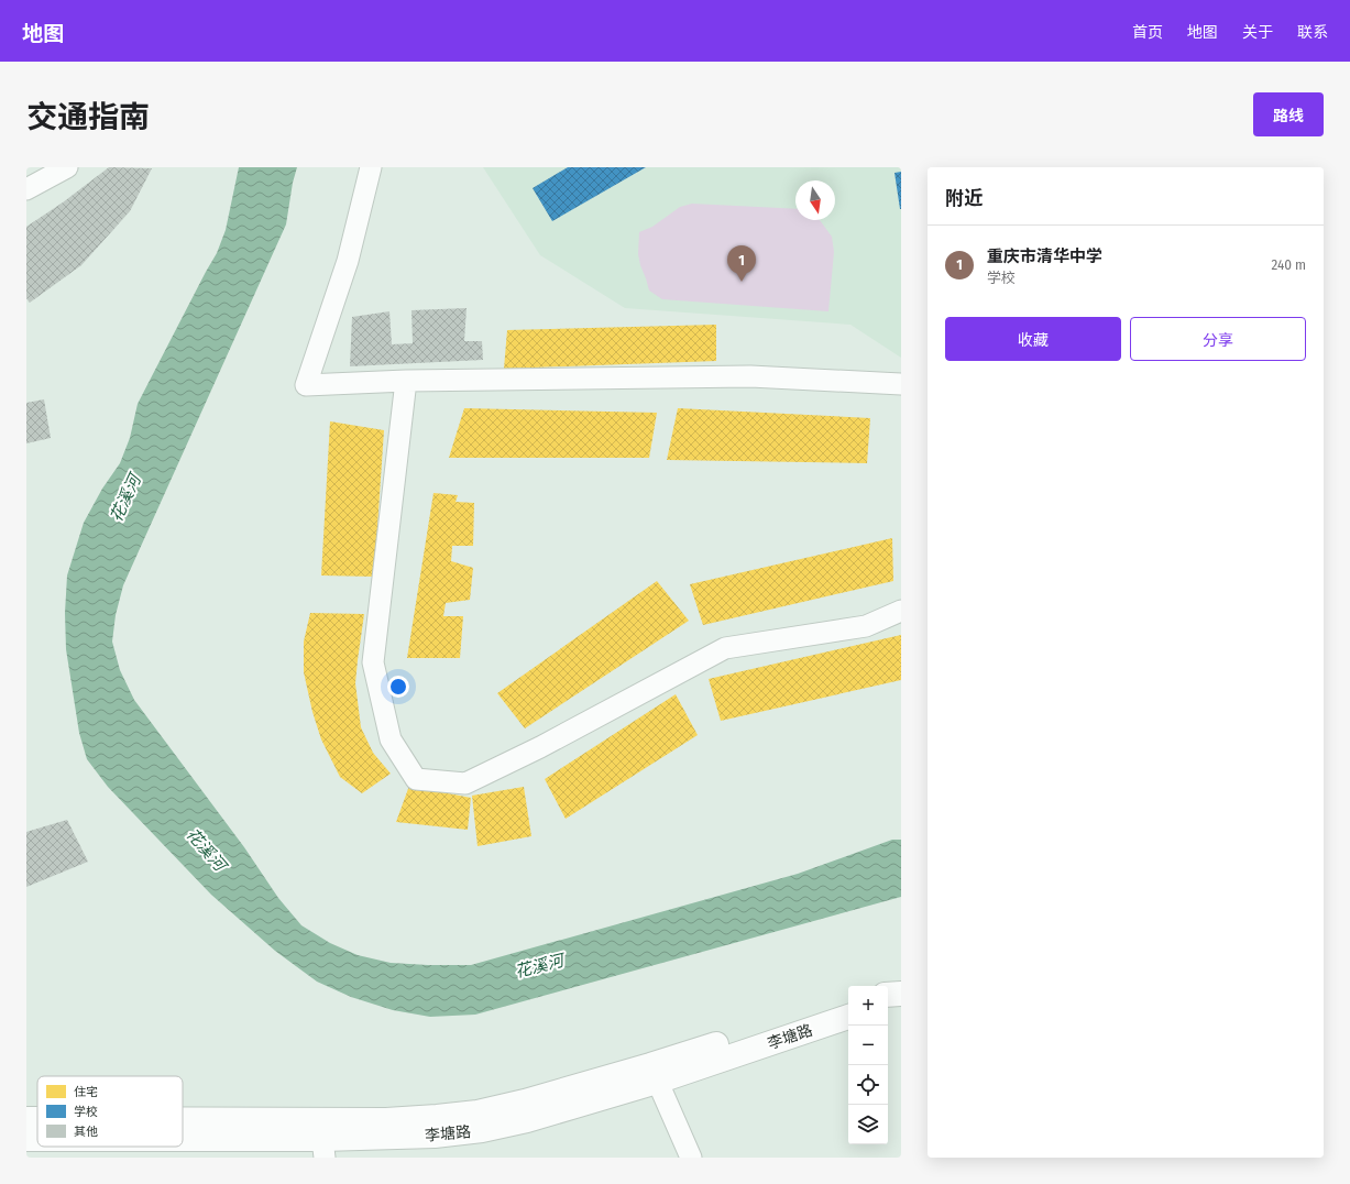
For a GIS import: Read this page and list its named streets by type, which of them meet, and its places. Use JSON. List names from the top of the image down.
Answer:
{
  "streets": {
    "main road": ["李塘路"]
  },
  "water": ["花溪河"],
  "legend": ["住宅", "学校", "其他"],
  "north": "bottom",
  "page": {
    "header": "地图",
    "nav": [
      "首页",
      "地图",
      "关于",
      "联系"
    ],
    "title": "交通指南",
    "buttons": [
      "路线",
      ["收藏", "分享"]
    ],
    "heading": "附近",
    "list": [
      {
        "mark": "1",
        "name": "重庆市清华中学",
        "note": "学校",
        "value": "240 m"
      }
    ],
    "pins": "1",
    "map_buttons": ["+", "−"]
  }
}
